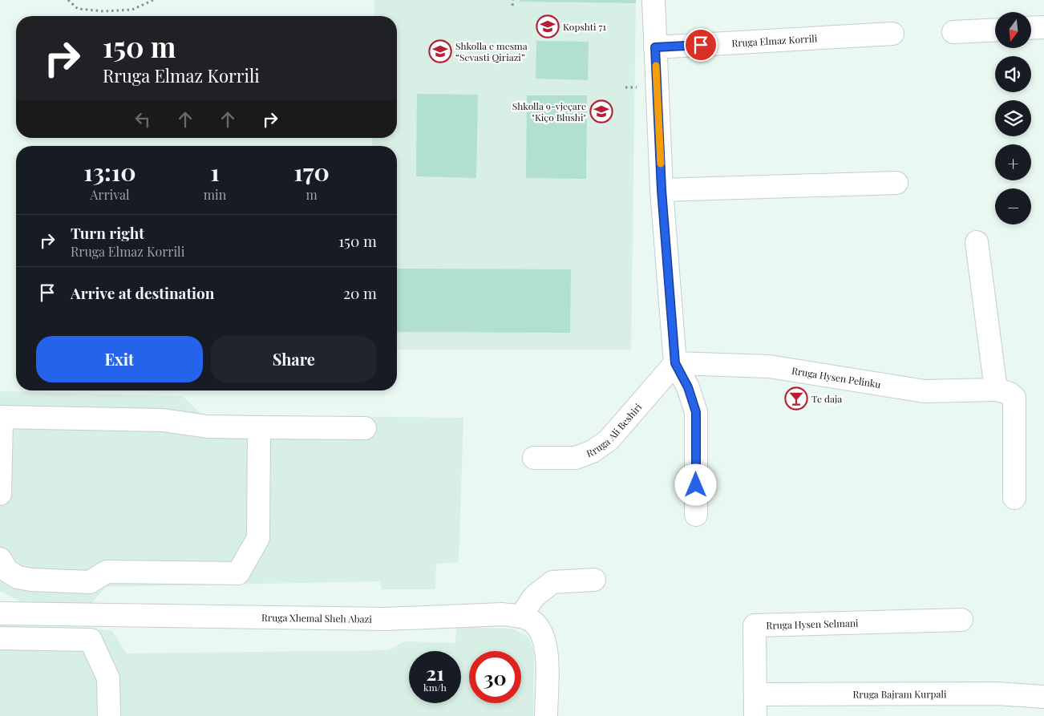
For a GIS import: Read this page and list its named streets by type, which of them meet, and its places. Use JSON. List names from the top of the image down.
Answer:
{
  "streets": {
    "street": [
      "Rruga Elmaz Korrili",
      "Rruga Hysen Pelinku",
      "Rruga Ali Beshiri",
      "Rruga Xhemal Sheh Abazi",
      "Rruga Hysen Selmani",
      "Rruga Bajram Kurpali"
    ]
  },
  "crossings": [
    ["Rruga Hysen Pelinku", "Rruga Ali Beshiri"],
    ["Rruga Hysen Selmani", "Rruga Bajram Kurpali"]
  ],
  "places": {
    "school or university": ["Kopshti 71", "Shkolla e mesma “Sevasti Qiriazi”", "Shkolla 9-vjeçare \"Kiço Blushi\""],
    "bar": ["Te daja"]
  },
  "north": "bottom",
  "page": {
    "map_buttons": ["+", "−"],
    "turn": ["150 m", "Rruga Elmaz Korrili"],
    "eta": [
      "13:10",
      "Arrival",
      "1",
      "min",
      "170",
      "m"
    ],
    "list": [
      {
        "name": "Turn right",
        "note": "Rruga Elmaz Korrili",
        "value": "150 m"
      },
      {
        "name": "Arrive at destination",
        "value": "20 m"
      }
    ],
    "buttons": ["Exit", "Share"],
    "speed": "21 km/h",
    "limit": "30"
  }
}
